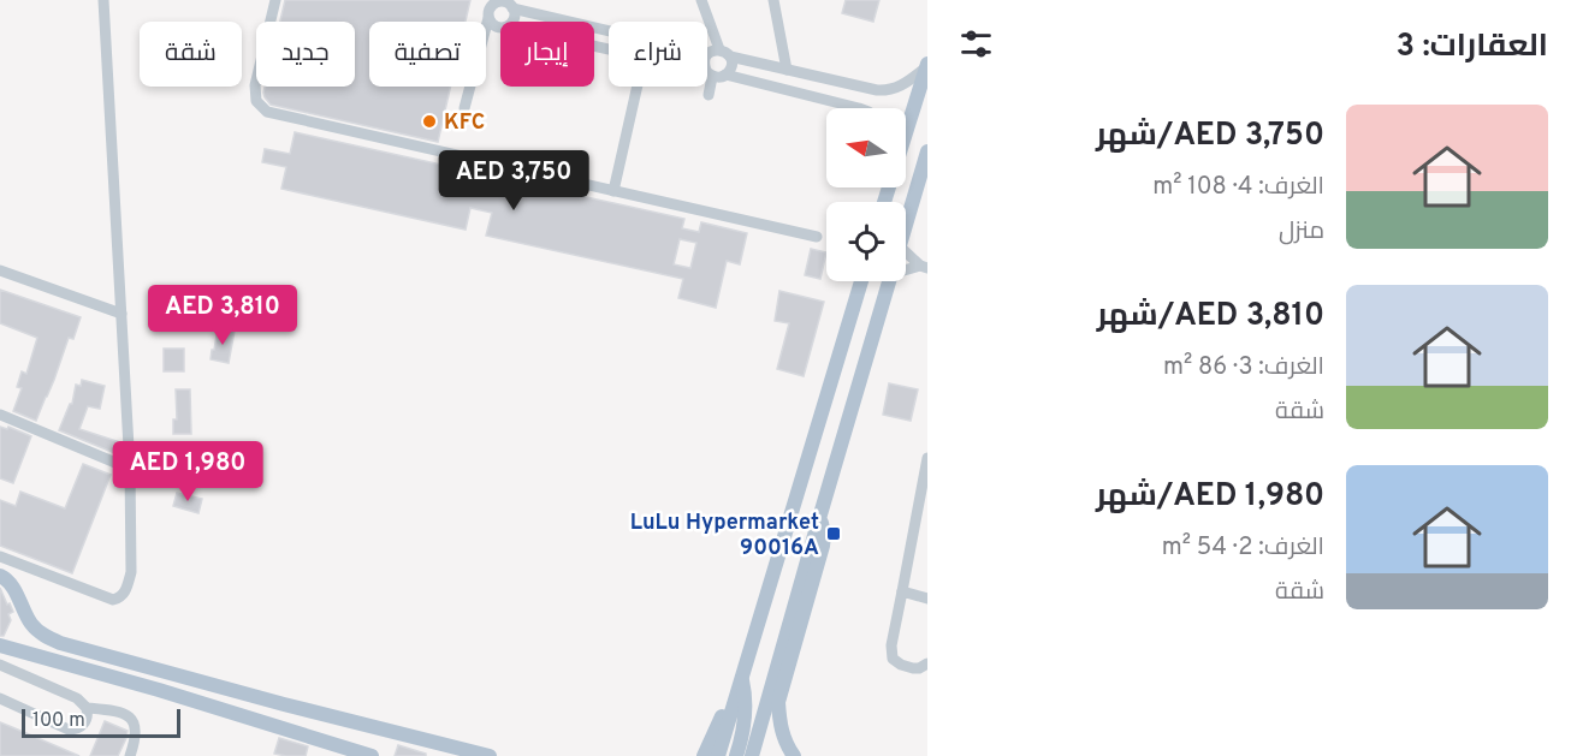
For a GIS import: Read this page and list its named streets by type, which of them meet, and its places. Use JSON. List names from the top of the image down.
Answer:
{
  "places": {
    "other": ["KFC"],
    "transit": ["LuLu Hypermarket 90016A"]
  },
  "scale_bar": "100 m",
  "north": "left",
  "page": {
    "heading": "العقارات: 3",
    "chip": [
      "شراء",
      "إيجار",
      "تصفية",
      "جديد",
      "شقة"
    ],
    "list": [
      {
        "name": "AED 3,750/شهر",
        "note": "الغرف: 4 · 108 m² · منزل"
      },
      {
        "name": "AED 3,810/شهر",
        "note": "الغرف: 3 · 86 m² · شقة"
      },
      {
        "name": "AED 1,980/شهر",
        "note": "الغرف: 2 · 54 m² · شقة"
      }
    ],
    "price": ["AED 3,750", "AED 3,810", "AED 1,980"],
    "scale": "100 m"
  }
}
